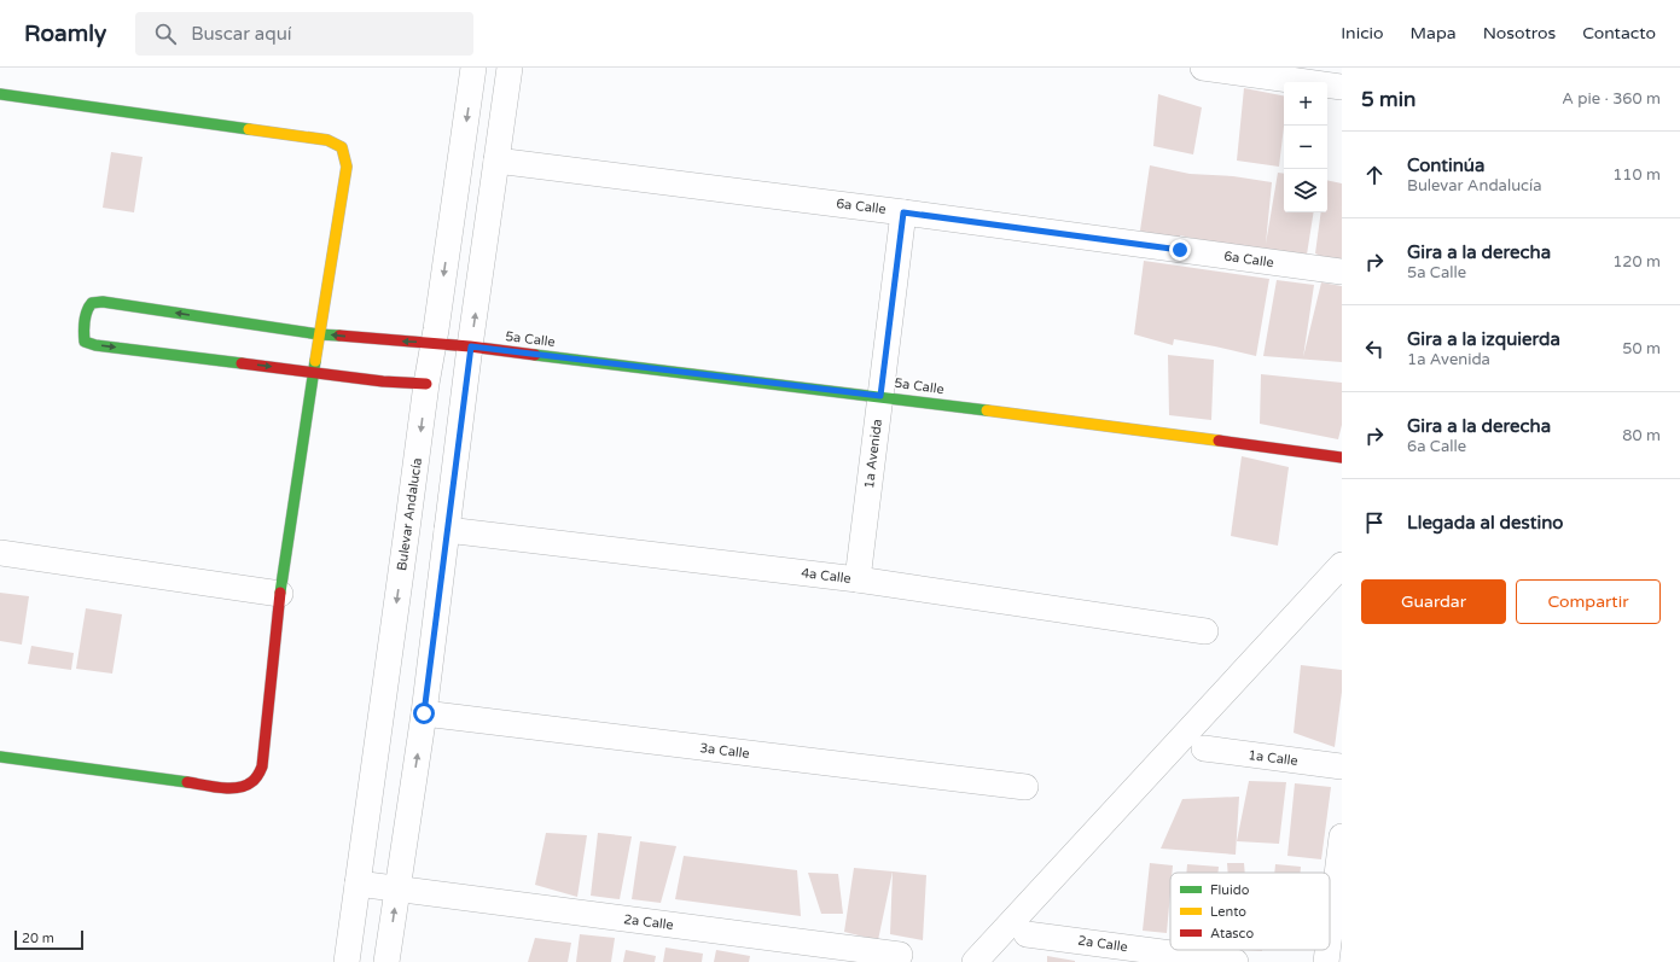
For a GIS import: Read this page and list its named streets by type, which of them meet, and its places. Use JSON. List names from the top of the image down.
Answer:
{
  "streets": {
    "street": [
      "6a Calle",
      "5a Calle",
      "1a Avenida",
      "Bulevar Andalucía",
      "4a Calle",
      "3a Calle",
      "1a Calle",
      "2a Calle"
    ]
  },
  "crossings": [
    ["6a Calle", "1a Avenida"],
    ["5a Calle", "1a Avenida"],
    ["5a Calle", "Bulevar Andalucía"],
    ["1a Avenida", "4a Calle"],
    ["Bulevar Andalucía", "2a Calle"]
  ],
  "legend": ["Fluido", "Lento", "Atasco"],
  "scale_bar": "20 m",
  "page": {
    "header": "Roamly",
    "search": "Buscar aquí",
    "nav": [
      "Inicio",
      "Mapa",
      "Nosotros",
      "Contacto"
    ],
    "heading": ["5 min", "A pie · 360 m"],
    "map_buttons": ["+", "−"],
    "list": [
      ["Continúa", "Bulevar Andalucía", "110 m"],
      ["Gira a la derecha", "5a Calle", "120 m"],
      ["Gira a la izquierda", "1a Avenida", "50 m"],
      ["Gira a la derecha", "6a Calle", "80 m"],
      "Llegada al destino"
    ],
    "buttons": ["Guardar", "Compartir"],
    "scale": "20 m"
  }
}
